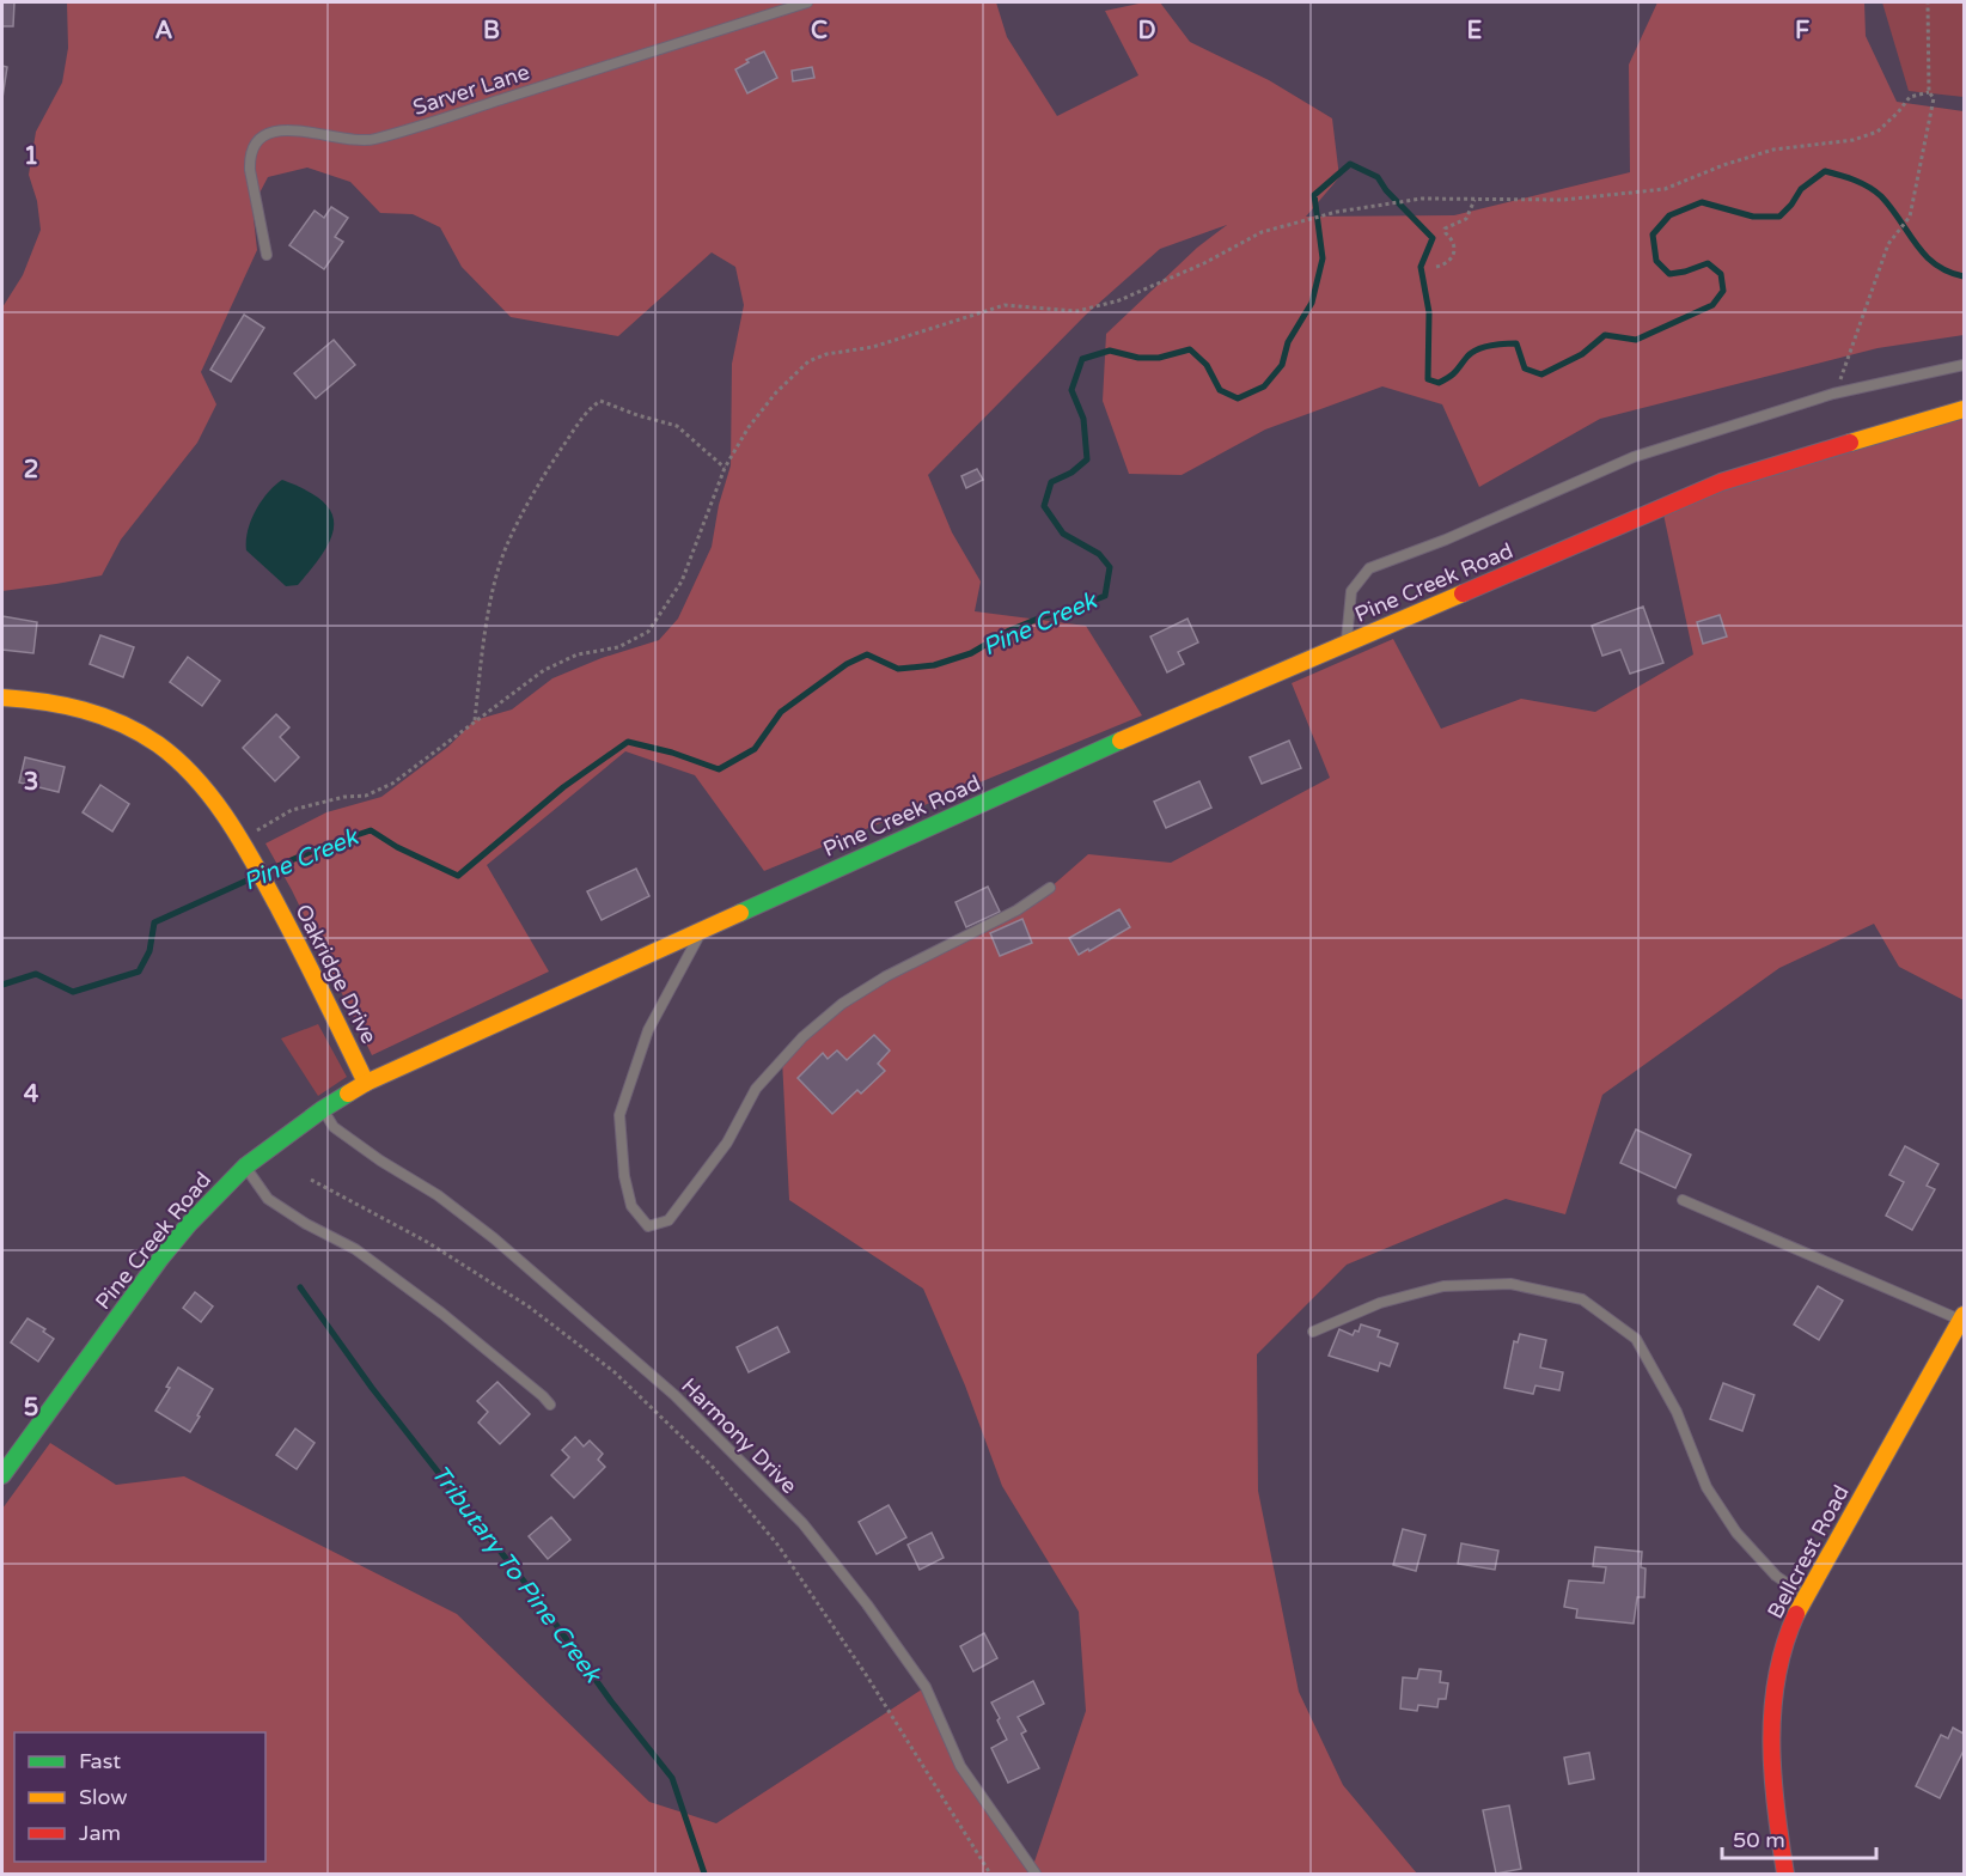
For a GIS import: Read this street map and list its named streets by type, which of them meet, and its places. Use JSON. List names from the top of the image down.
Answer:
{
  "streets": {
    "street": ["Pine Creek Road", "Oakridge Drive", "Bellcrest Road"],
    "lane": ["Sarver Lane", "Harmony Drive"]
  },
  "crossings": [
    ["Pine Creek Road", "Oakridge Drive"],
    ["Pine Creek Road", "Harmony Drive"]
  ],
  "water": ["Pine Creek", "Tributary To Pine Creek"],
  "legend": ["Fast", "Slow", "Jam"],
  "scale_bar": "50 m",
  "grid": {
    "columns": [
      "A",
      "B",
      "C",
      "D",
      "E",
      "F"
    ],
    "rows": [
      "1",
      "2",
      "3",
      "4",
      "5"
    ]
  }
}
